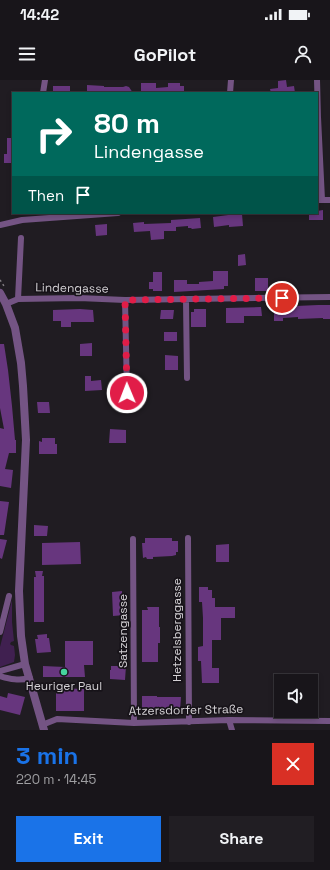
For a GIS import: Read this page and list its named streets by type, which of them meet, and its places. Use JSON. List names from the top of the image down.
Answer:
{
  "streets": {
    "street": [
      "Lindengasse",
      "Hetzelsberggasse",
      "Satzengasse",
      "Atzersdorfer Straße"
    ]
  },
  "crossings": [
    ["Hetzelsberggasse", "Atzersdorfer Straße"],
    ["Satzengasse", "Atzersdorfer Straße"]
  ],
  "places": ["Heuriger Paul"],
  "page": {
    "status": "14:42",
    "header": "GoPilot",
    "turn": ["80 m", "Lindengasse"],
    "then": "Then",
    "heading": ["3 min", "220 m · 14:45"],
    "buttons": ["Exit", "Share"]
  }
}
